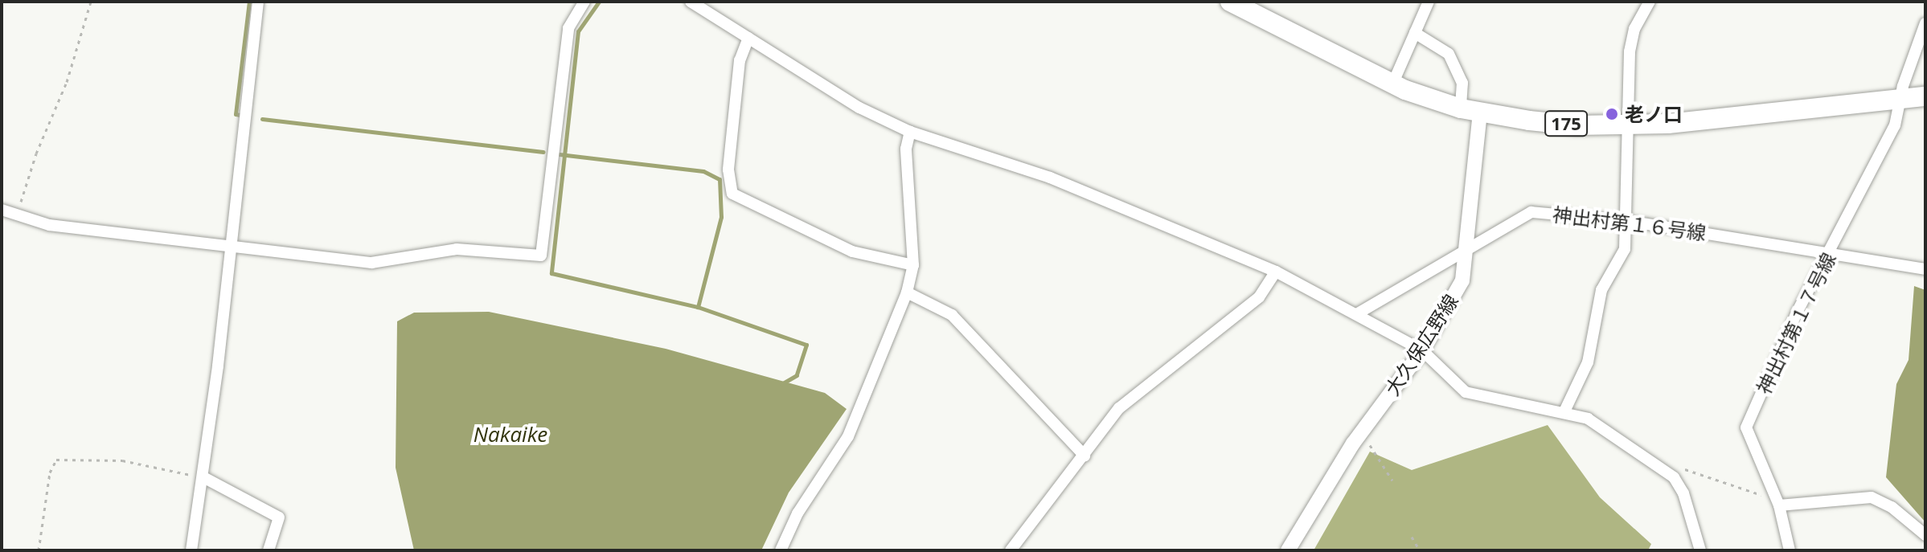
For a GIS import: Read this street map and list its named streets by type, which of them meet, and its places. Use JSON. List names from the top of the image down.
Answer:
{
  "streets": {
    "highway": ["175"],
    "street": ["神出村第１６号線", "神出村第１７号線", "大久保広野線"]
  },
  "crossings": [
    ["175", "神出村第１７号線"],
    ["175", "大久保広野線"],
    ["神出村第１６号線", "神出村第１７号線"],
    ["神出村第１６号線", "大久保広野線"]
  ],
  "water": ["Nakaike"],
  "places": ["老ノ口"]
}
